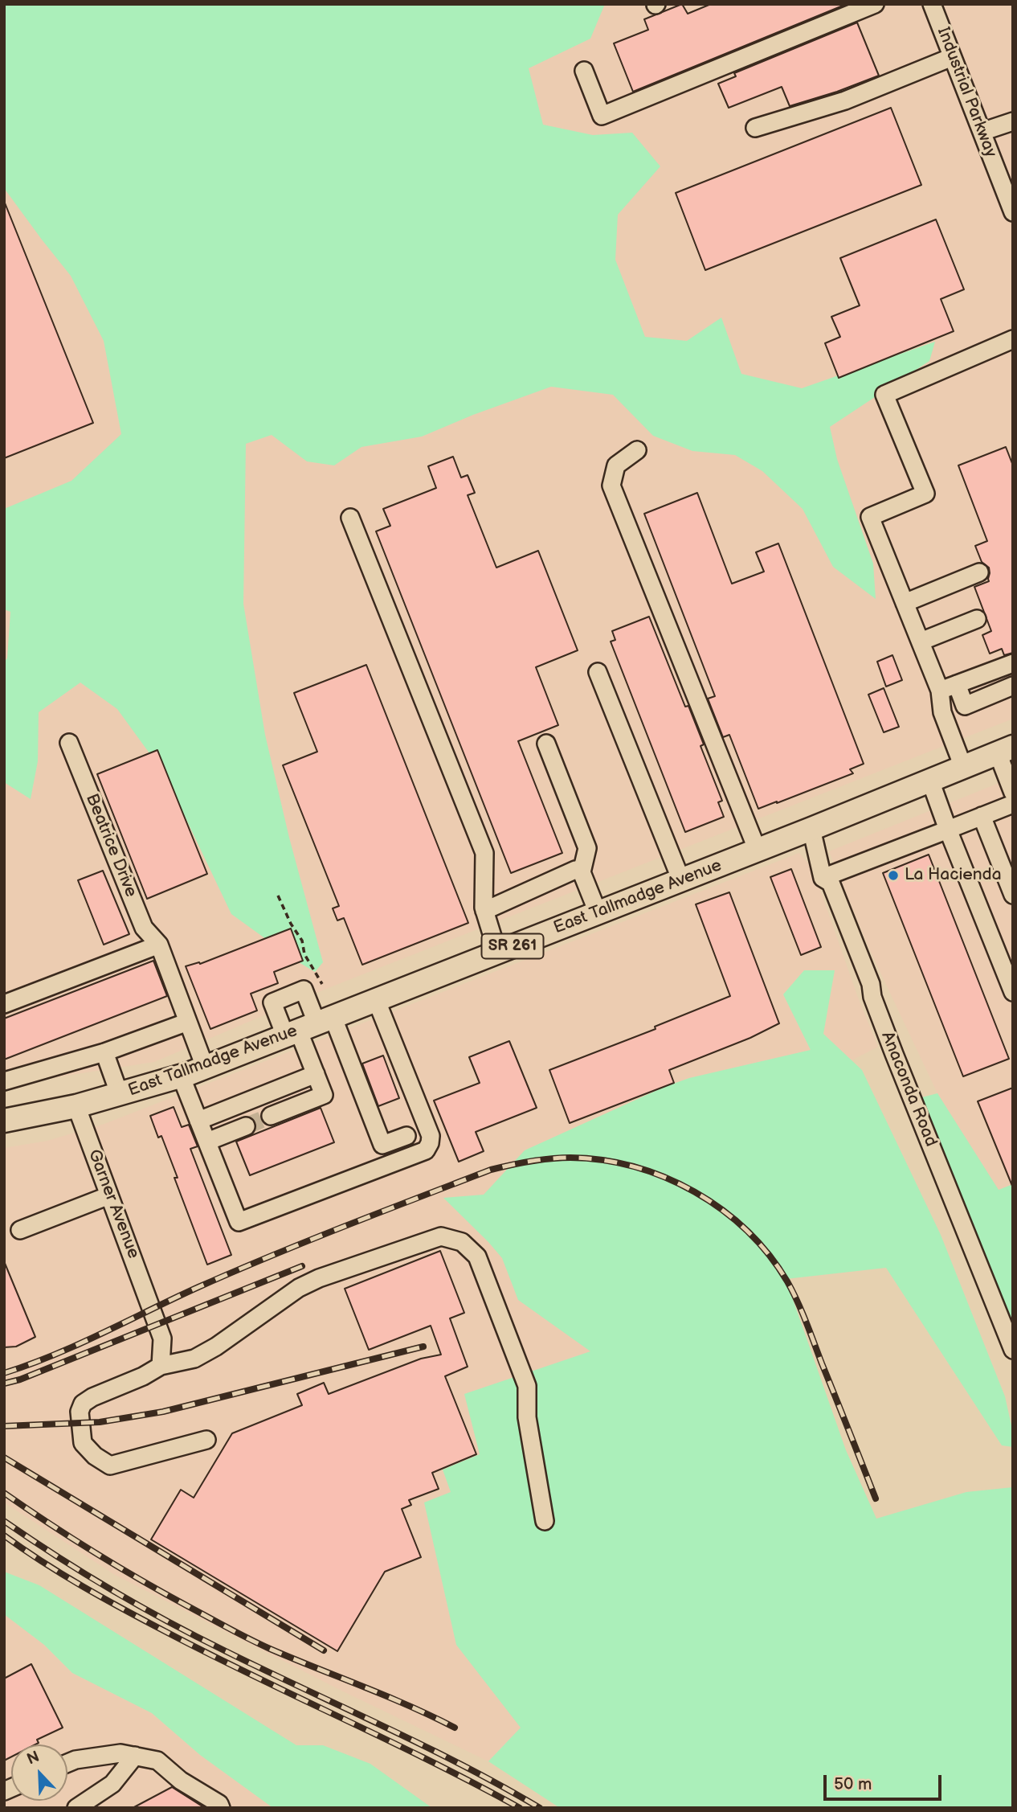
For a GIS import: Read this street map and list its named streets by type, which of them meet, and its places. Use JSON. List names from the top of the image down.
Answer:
{
  "streets": {
    "main road": ["East Tallmadge Avenue", "SR 261"],
    "street": [
      "Industrial Parkway",
      "Beatrice Drive",
      "Anaconda Road",
      "Garner Avenue"
    ]
  },
  "crossings": [
    ["Beatrice Drive", "East Tallmadge Avenue"],
    ["East Tallmadge Avenue", "Anaconda Road"],
    ["East Tallmadge Avenue", "Garner Avenue"]
  ],
  "places": ["La Hacienda"],
  "scale_bar": "50 m",
  "north": "top left"
}
